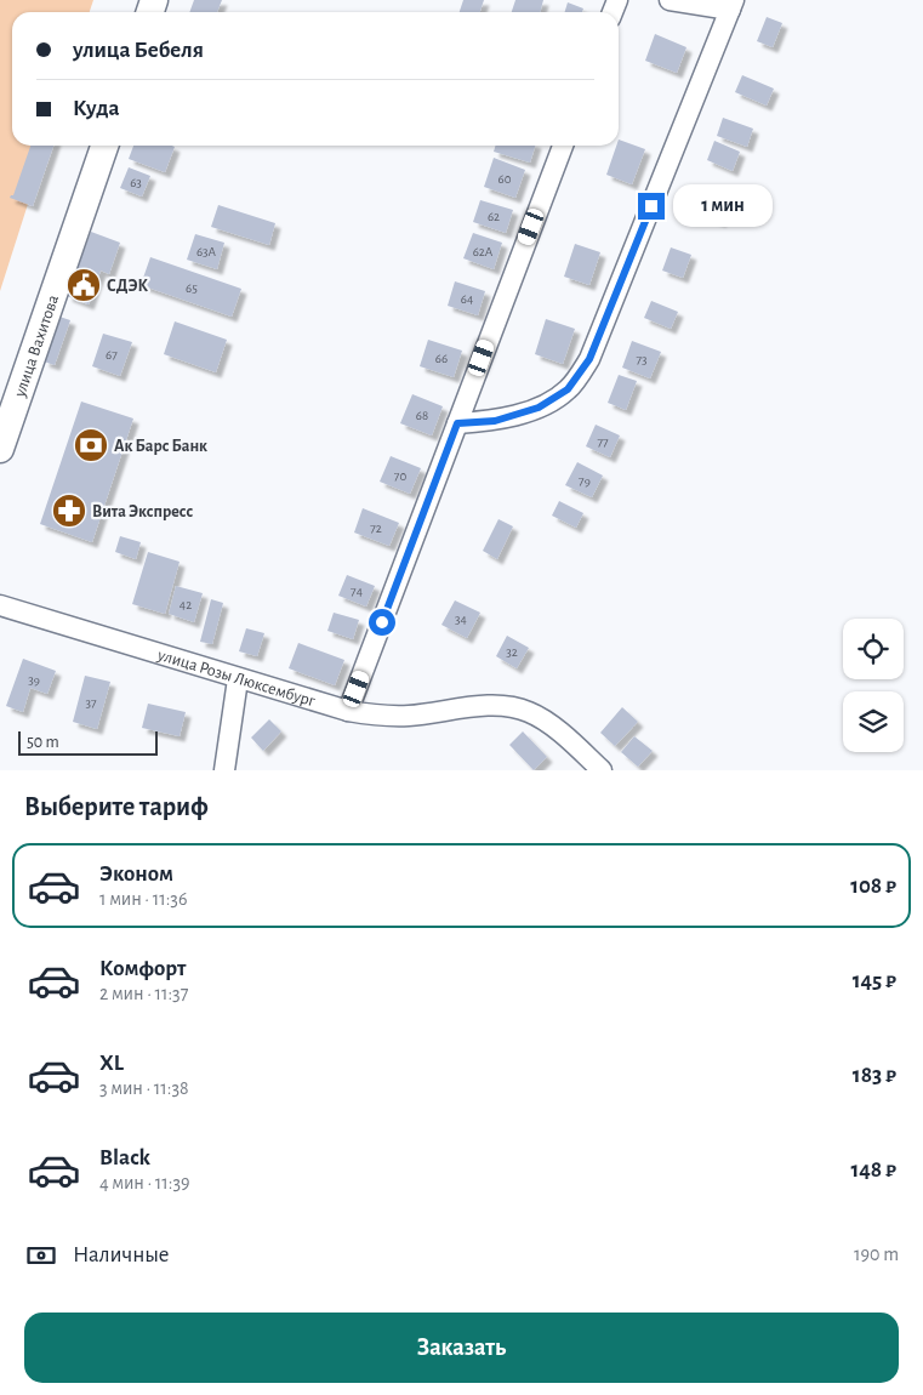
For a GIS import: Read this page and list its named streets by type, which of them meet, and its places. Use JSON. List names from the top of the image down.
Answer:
{
  "streets": {
    "main road": ["улица Вахитова"],
    "street": ["улица Розы Люксембург"]
  },
  "places": {
    "public building": ["СДЭК"],
    "bank": ["Ак Барс Банк"],
    "pharmacy": ["Вита Экспресс"]
  },
  "house_numbers": [
    "60",
    "63",
    "62",
    "63А",
    "62А",
    "65",
    "64",
    "67",
    "66",
    "73",
    "68",
    "77",
    "70",
    "79",
    "72",
    "74",
    "42",
    "34",
    "32",
    "39",
    "37"
  ],
  "scale_bar": "50 m",
  "page": {
    "banner": ["улица Бебеля", "Куда"],
    "bubble": "1 мин",
    "scale": "50 m",
    "heading": "Выберите тариф",
    "list": [
      {
        "name": "Эконом",
        "note": "1 мин · 11:36",
        "value": "108 ₽"
      },
      {
        "name": "Комфорт",
        "note": "2 мин · 11:37",
        "value": "145 ₽"
      },
      {
        "name": "XL",
        "note": "3 мин · 11:38",
        "value": "183 ₽"
      },
      {
        "name": "Black",
        "note": "4 мин · 11:39",
        "value": "148 ₽"
      }
    ],
    "pay": ["Наличные", "190 m"],
    "buttons": "Заказать"
  }
}
